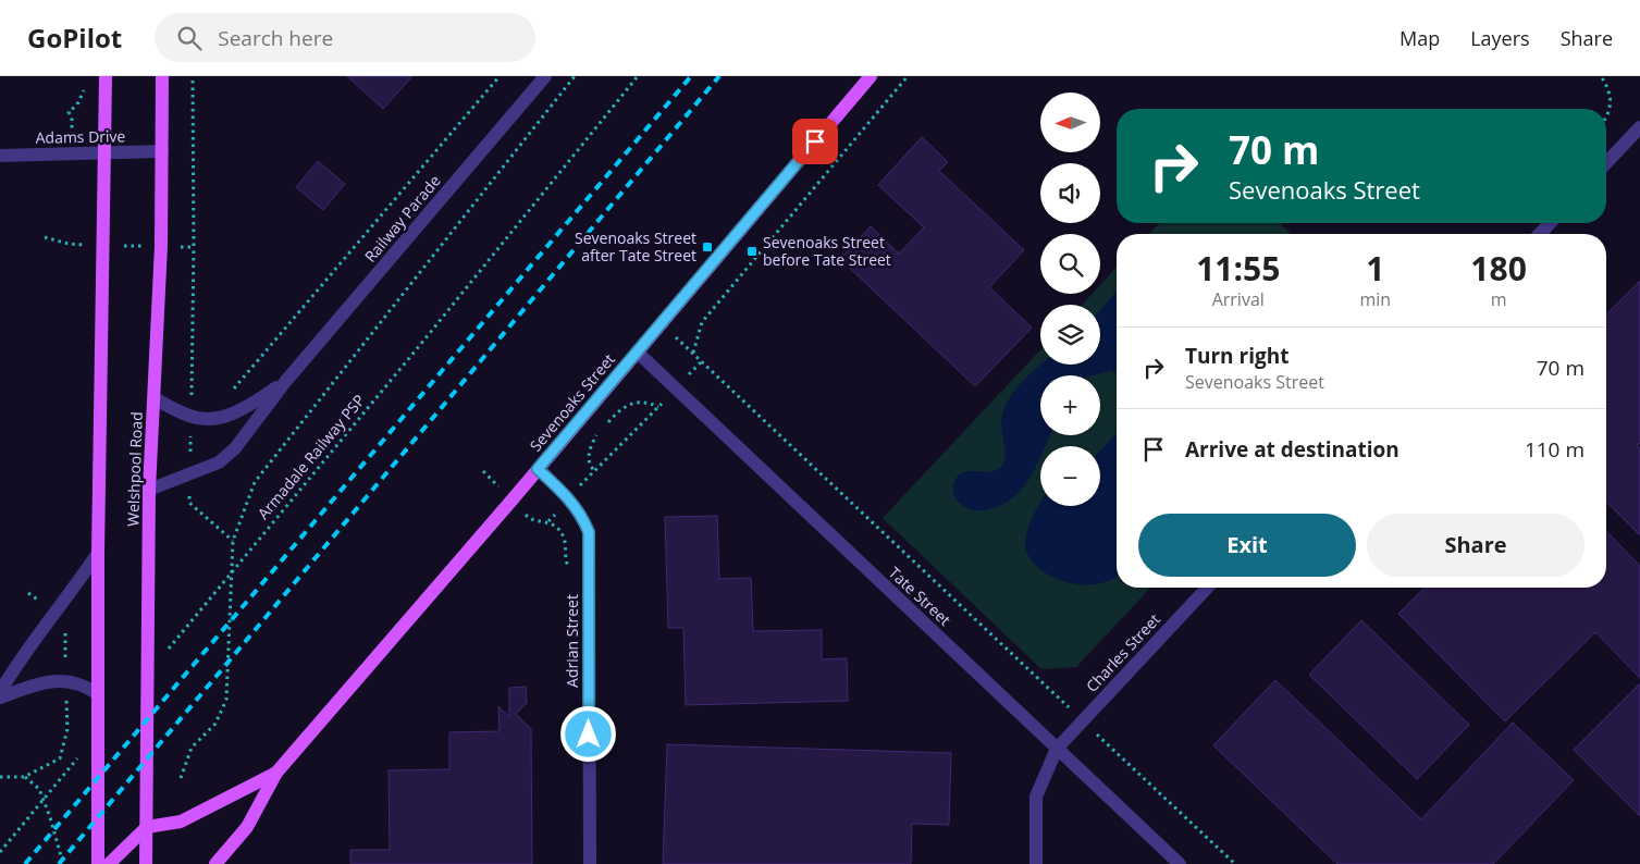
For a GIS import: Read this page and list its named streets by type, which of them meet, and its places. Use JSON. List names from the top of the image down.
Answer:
{
  "streets": {
    "main road": ["Sevenoaks Street", "Welshpool Road"],
    "street": [
      "Adams Drive",
      "Railway Parade",
      "Tate Street",
      "Adrian Street",
      "Charles Street"
    ],
    "path": ["Armadale Railway PSP"]
  },
  "crossings": [
    ["Adams Drive", "Welshpool Road"],
    ["Railway Parade", "Welshpool Road"],
    ["Sevenoaks Street", "Welshpool Road"],
    ["Sevenoaks Street", "Tate Street"],
    ["Sevenoaks Street", "Adrian Street"],
    ["Tate Street", "Charles Street"]
  ],
  "places": {
    "transit": ["Sevenoaks Street after Tate Street", "Sevenoaks Street before Tate Street"]
  },
  "north": "left",
  "page": {
    "header": "GoPilot",
    "search": "Search here",
    "nav": ["Map", "Layers", "Share"],
    "map_buttons": ["+", "−"],
    "turn": ["70 m", "Sevenoaks Street"],
    "eta": [
      "11:55",
      "Arrival",
      "1",
      "min",
      "180",
      "m"
    ],
    "list": [
      {
        "name": "Turn right",
        "note": "Sevenoaks Street",
        "value": "70 m"
      },
      {
        "name": "Arrive at destination",
        "value": "110 m"
      }
    ],
    "buttons": ["Exit", "Share"]
  }
}
